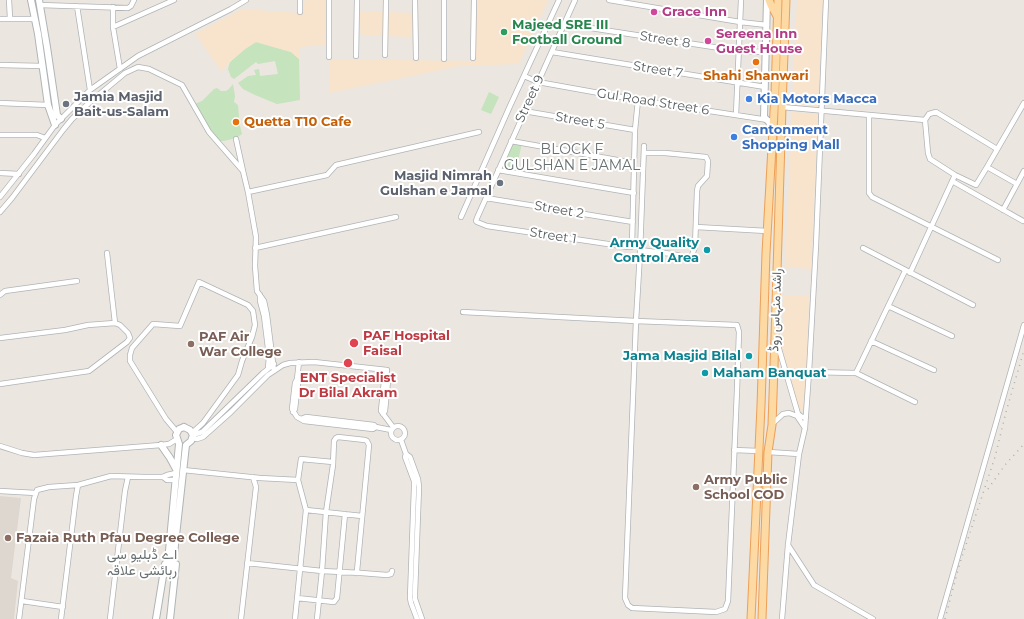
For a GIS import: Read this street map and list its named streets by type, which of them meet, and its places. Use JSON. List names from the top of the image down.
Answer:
{
  "streets": {
    "main road": ["راشد منہاس روڈ"],
    "street": [
      "Street 8",
      "Street 7",
      "Street 9",
      "Gul Road Street 6",
      "Street 5",
      "Street 2",
      "Street 1"
    ]
  },
  "crossings": [
    ["Street 8", "Street 9"],
    ["Street 7", "Street 9"],
    ["Street 9", "Gul Road Street 6"],
    ["Street 9", "Street 5"],
    ["Street 9", "Street 2"],
    ["Street 9", "Street 1"],
    ["Street 2", "Street 1"]
  ],
  "districts": ["BLOCK F GULSHAN E JAMAL", "اے ڈبلیو سی رہائشی علاقہ"],
  "places": [
    "Grace Inn",
    "Majeed SRE III Football Ground",
    "Sereena Inn Guest House",
    "Shahi Shanwari",
    "Kia Motors Macca",
    "Jamia Masjid Bait-us-Salam",
    "Quetta T10 Cafe",
    "Cantonment Shopping Mall",
    "Masjid Nimrah Gulshan e Jamal",
    "Army Quality Control Area",
    "PAF Hospital Faisal",
    "PAF Air War College",
    "Jama Masjid Bilal",
    "ENT Specialist Dr Bilal Akram",
    "Maham Banquat",
    "Army Public School COD",
    "Fazaia Ruth Pfau Degree College"
  ]
}
